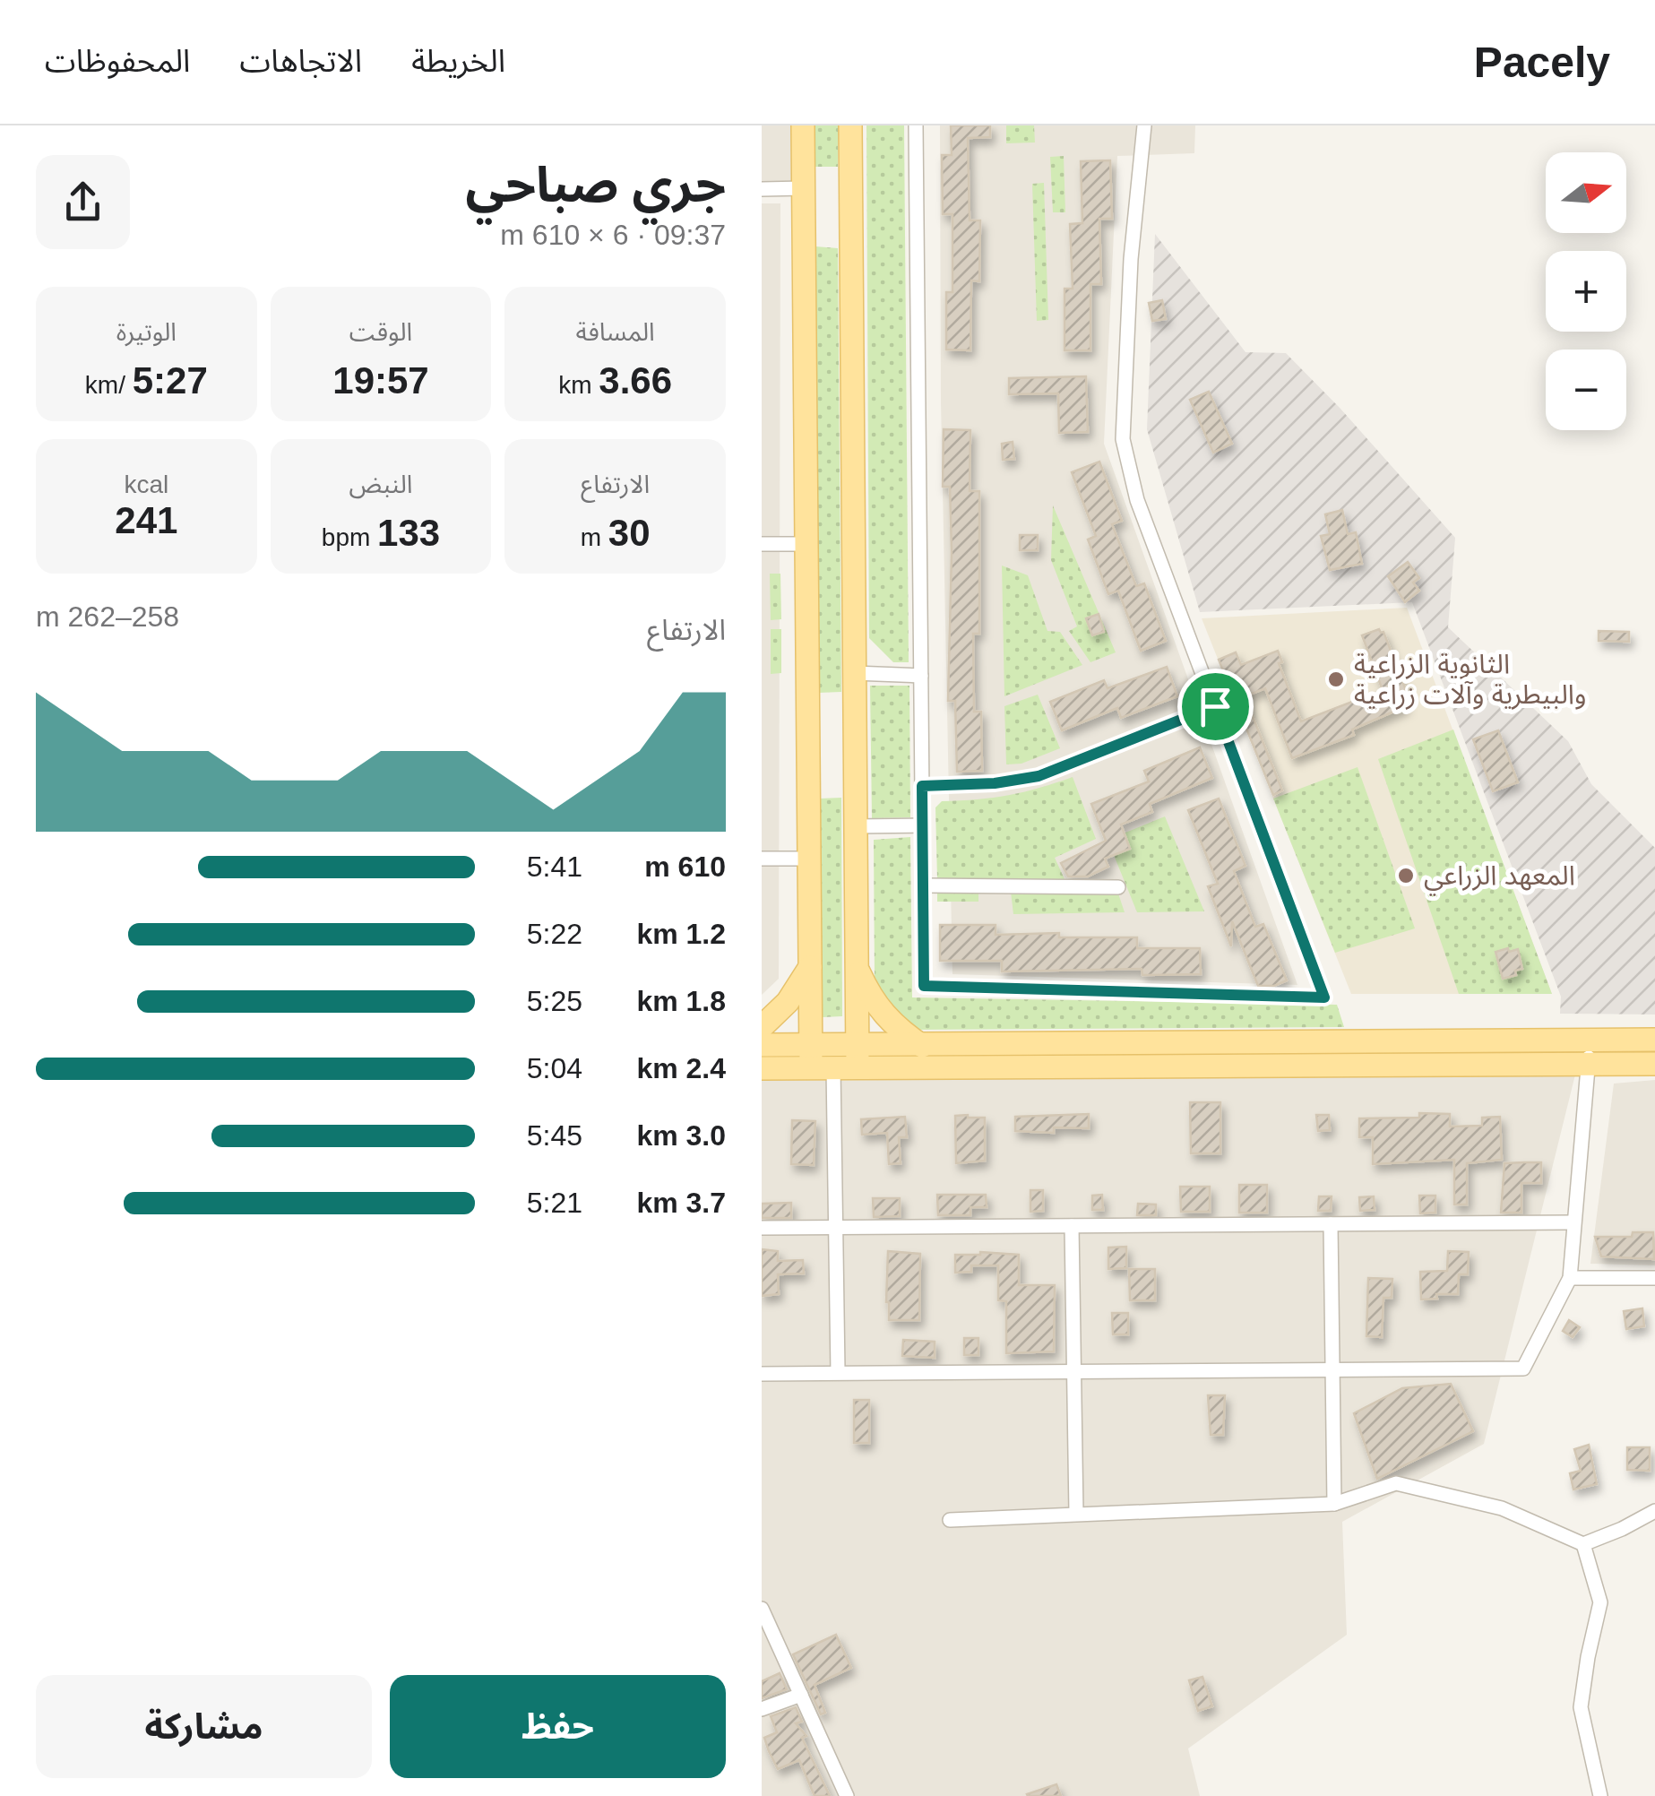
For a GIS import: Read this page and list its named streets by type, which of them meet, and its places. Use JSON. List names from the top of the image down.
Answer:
{
  "places": ["الثانوية الزراعية والبيطرية وآلات زراعية", "المعهد الزراعي"],
  "north": "right",
  "page": {
    "header": "Pacely",
    "nav": ["الخريطة", "الاتجاهات", "المحفوظات"],
    "heading": ["جري صباحي", "09:37 · 6 × 610 m"],
    "map_buttons": ["+", "−"],
    "stats": [
      ["المسافة", "3.66 km"],
      ["الوقت", "19:57"],
      ["الوتيرة", "5:27 /km"],
      ["الارتفاع", "30 m"],
      ["النبض", "133 bpm"],
      ["kcal", "241"]
    ],
    "chart": ["الارتفاع", "258–262 m"],
    "list": [
      {
        "name": "610 m",
        "note": "5:41"
      },
      {
        "name": "1.2 km",
        "note": "5:22"
      },
      {
        "name": "1.8 km",
        "note": "5:25"
      },
      {
        "name": "2.4 km",
        "note": "5:04"
      },
      {
        "name": "3.0 km",
        "note": "5:45"
      },
      {
        "name": "3.7 km",
        "note": "5:21"
      }
    ],
    "buttons": ["حفظ", "مشاركة"]
  }
}
